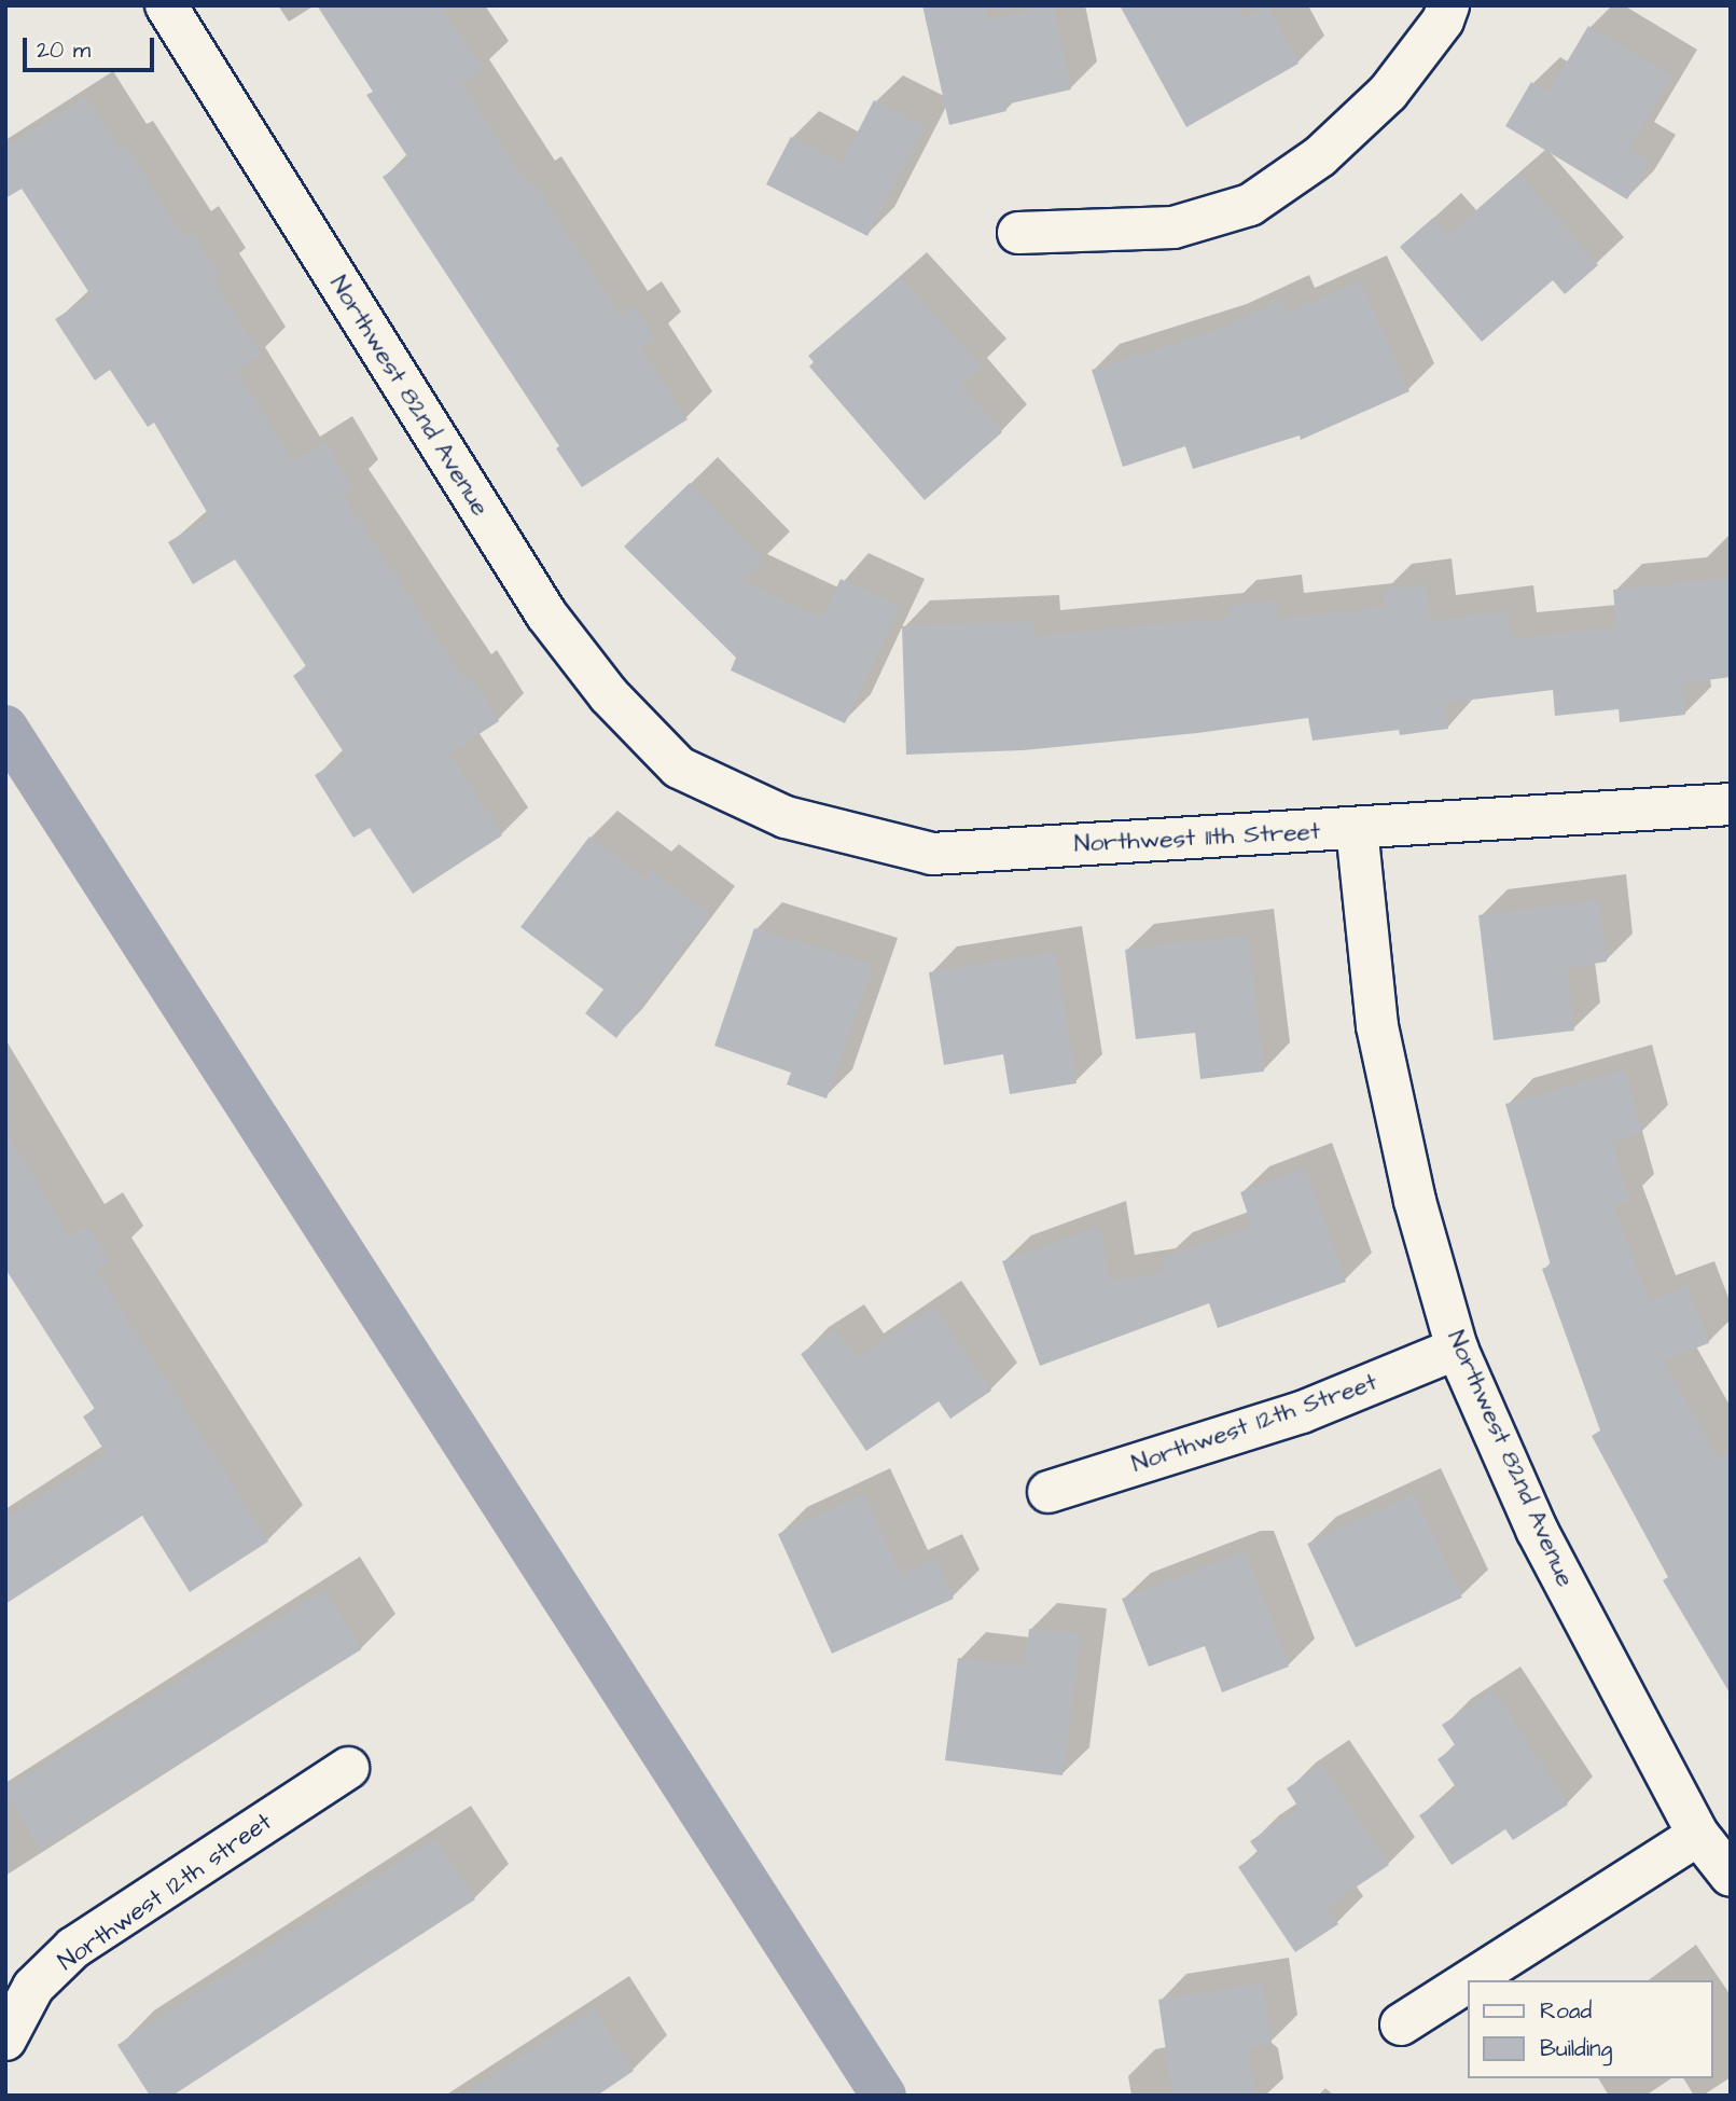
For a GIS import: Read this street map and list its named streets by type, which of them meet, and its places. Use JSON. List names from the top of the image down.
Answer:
{
  "streets": {
    "street": [
      "Northwest 82nd Avenue",
      "Northwest 11th Street",
      "Northwest 12th Street",
      "Northwest 12th street"
    ]
  },
  "crossings": [
    ["Northwest 82nd Avenue", "Northwest 11th Street"],
    ["Northwest 82nd Avenue", "Northwest 12th Street"]
  ],
  "legend": ["Road", "Building"],
  "scale_bar": "20 m"
}
